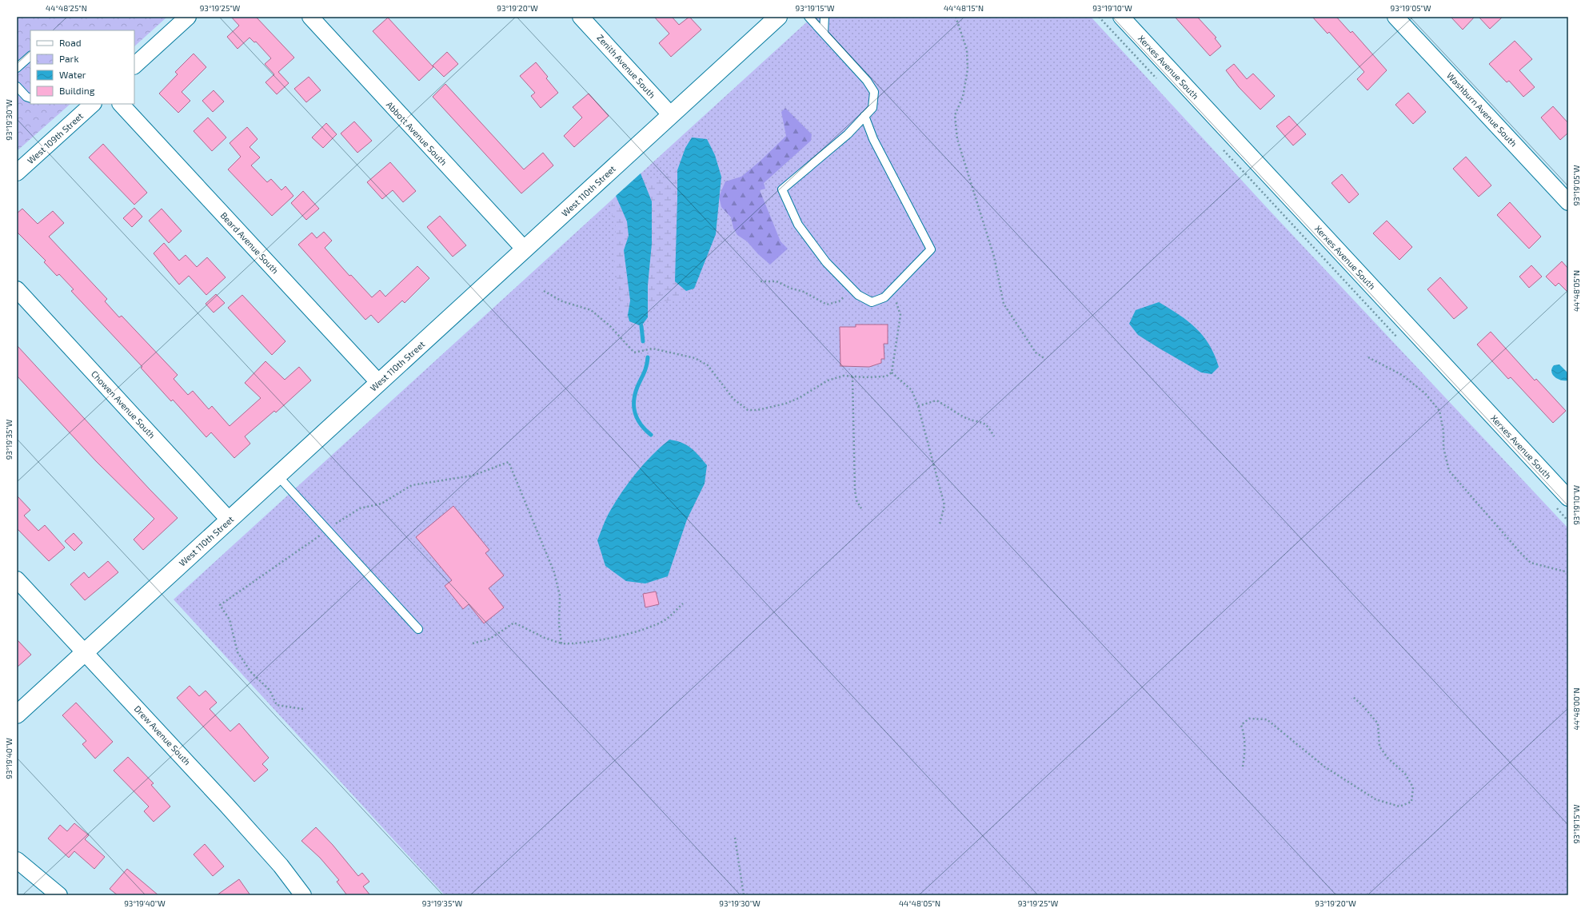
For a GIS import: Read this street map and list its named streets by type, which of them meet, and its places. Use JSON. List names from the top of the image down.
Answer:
{
  "streets": {
    "street": [
      "Zenith Avenue South",
      "Xerxes Avenue South",
      "Washburn Avenue South",
      "Abbott Avenue South",
      "West 109th Street",
      "West 110th Street",
      "Beard Avenue South",
      "Chowen Avenue South",
      "Drew Avenue South"
    ]
  },
  "crossings": [
    ["Zenith Avenue South", "West 110th Street"],
    ["Abbott Avenue South", "West 110th Street"],
    ["West 110th Street", "Beard Avenue South"],
    ["West 110th Street", "Chowen Avenue South"],
    ["West 110th Street", "Drew Avenue South"]
  ],
  "legend": [
    "Road",
    "Park",
    "Water",
    "Building"
  ],
  "coordinates": [
    "44°48'25\"N",
    "93°19'25\"W",
    "93°19'20\"W",
    "93°19'15\"W",
    "44°48'15\"N",
    "93°19'10\"W",
    "93°19'05\"W",
    "93°19'30\"W",
    "44°48'05\"N",
    "93°19'35\"W",
    "44°48'00\"N",
    "93°19'40\"W"
  ]
}
